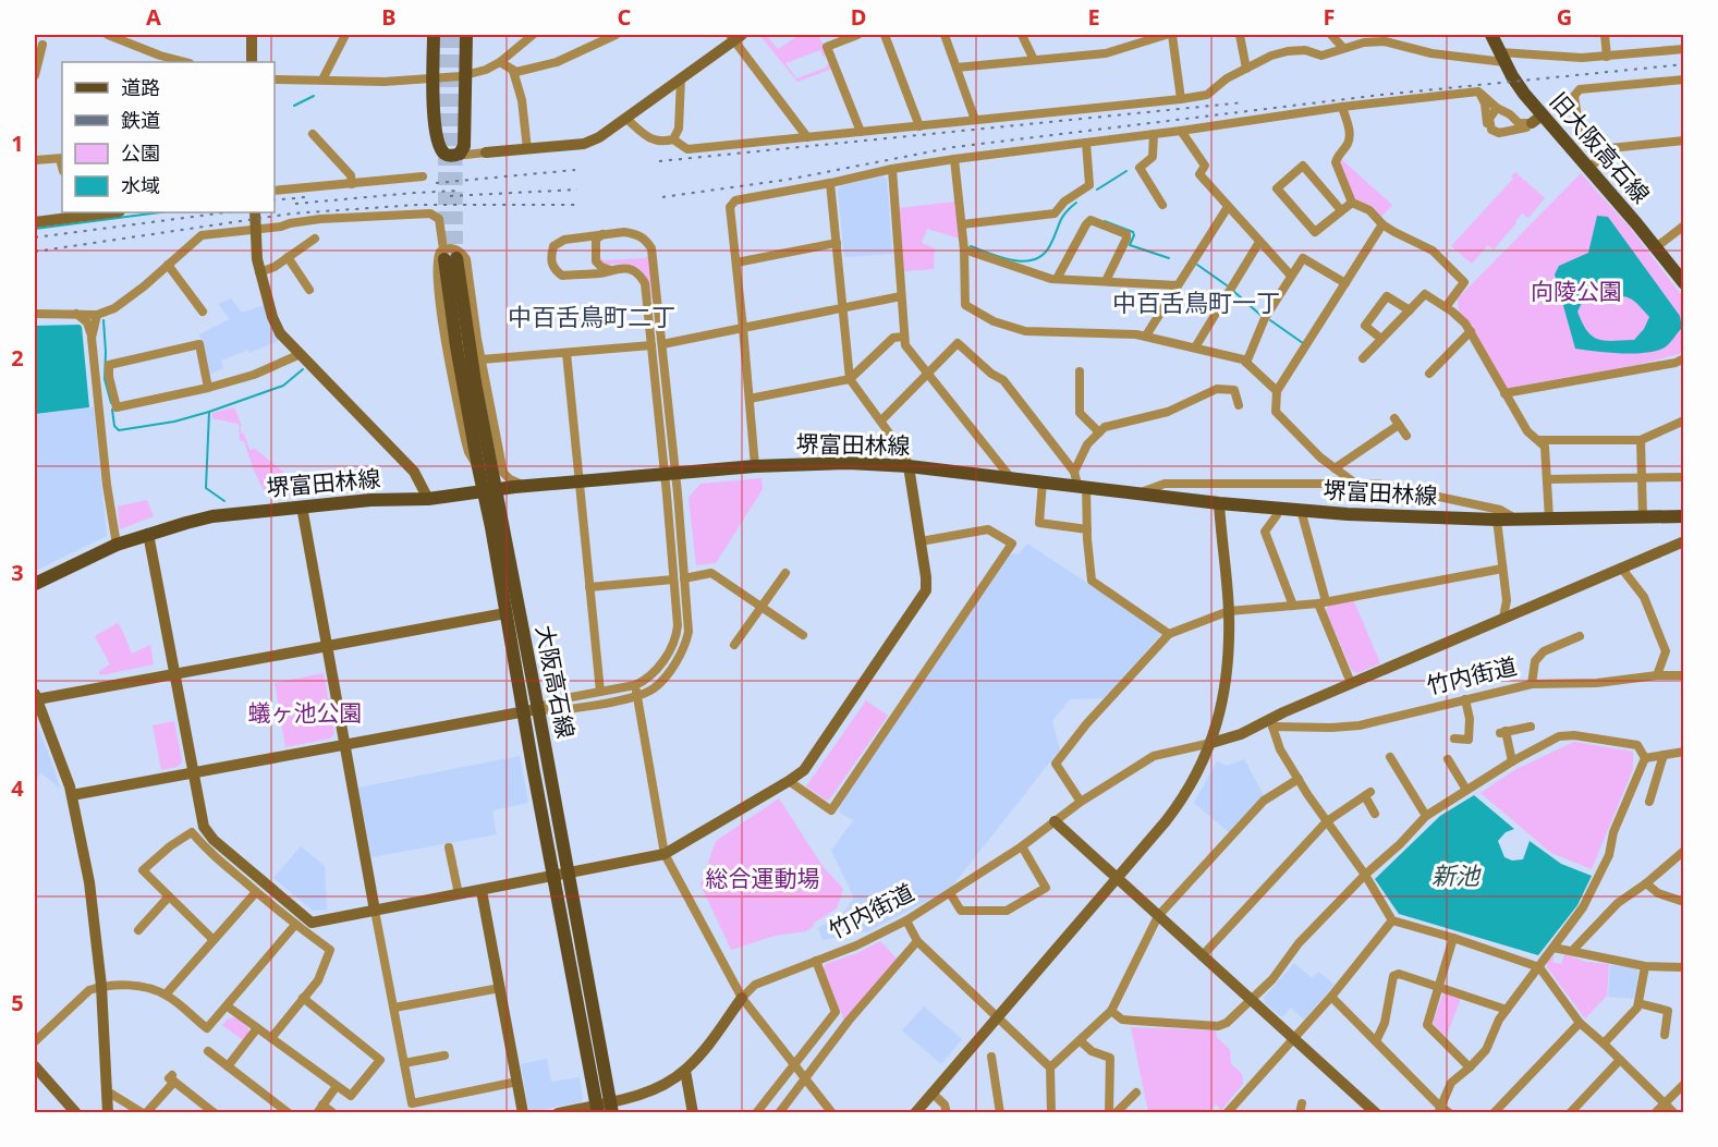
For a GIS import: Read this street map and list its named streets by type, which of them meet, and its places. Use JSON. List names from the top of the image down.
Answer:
{
  "streets": {
    "main road": ["旧大阪高石線", "堺富田林線", "大阪高石線"],
    "street": ["竹内街道"]
  },
  "crossings": [
    ["堺富田林線", "大阪高石線"],
    ["竹内街道", "大阪高石線"]
  ],
  "districts": ["中百舌鳥町一丁", "中百舌鳥町二丁"],
  "water": ["新池"],
  "parks": ["向陵公園", "蟻ヶ池公園", "総合運動場"],
  "legend": [
    "道路",
    "鉄道",
    "公園",
    "水域"
  ],
  "grid": {
    "columns": [
      "A",
      "B",
      "C",
      "D",
      "E",
      "F",
      "G"
    ],
    "rows": [
      "1",
      "2",
      "3",
      "4",
      "5"
    ]
  }
}
